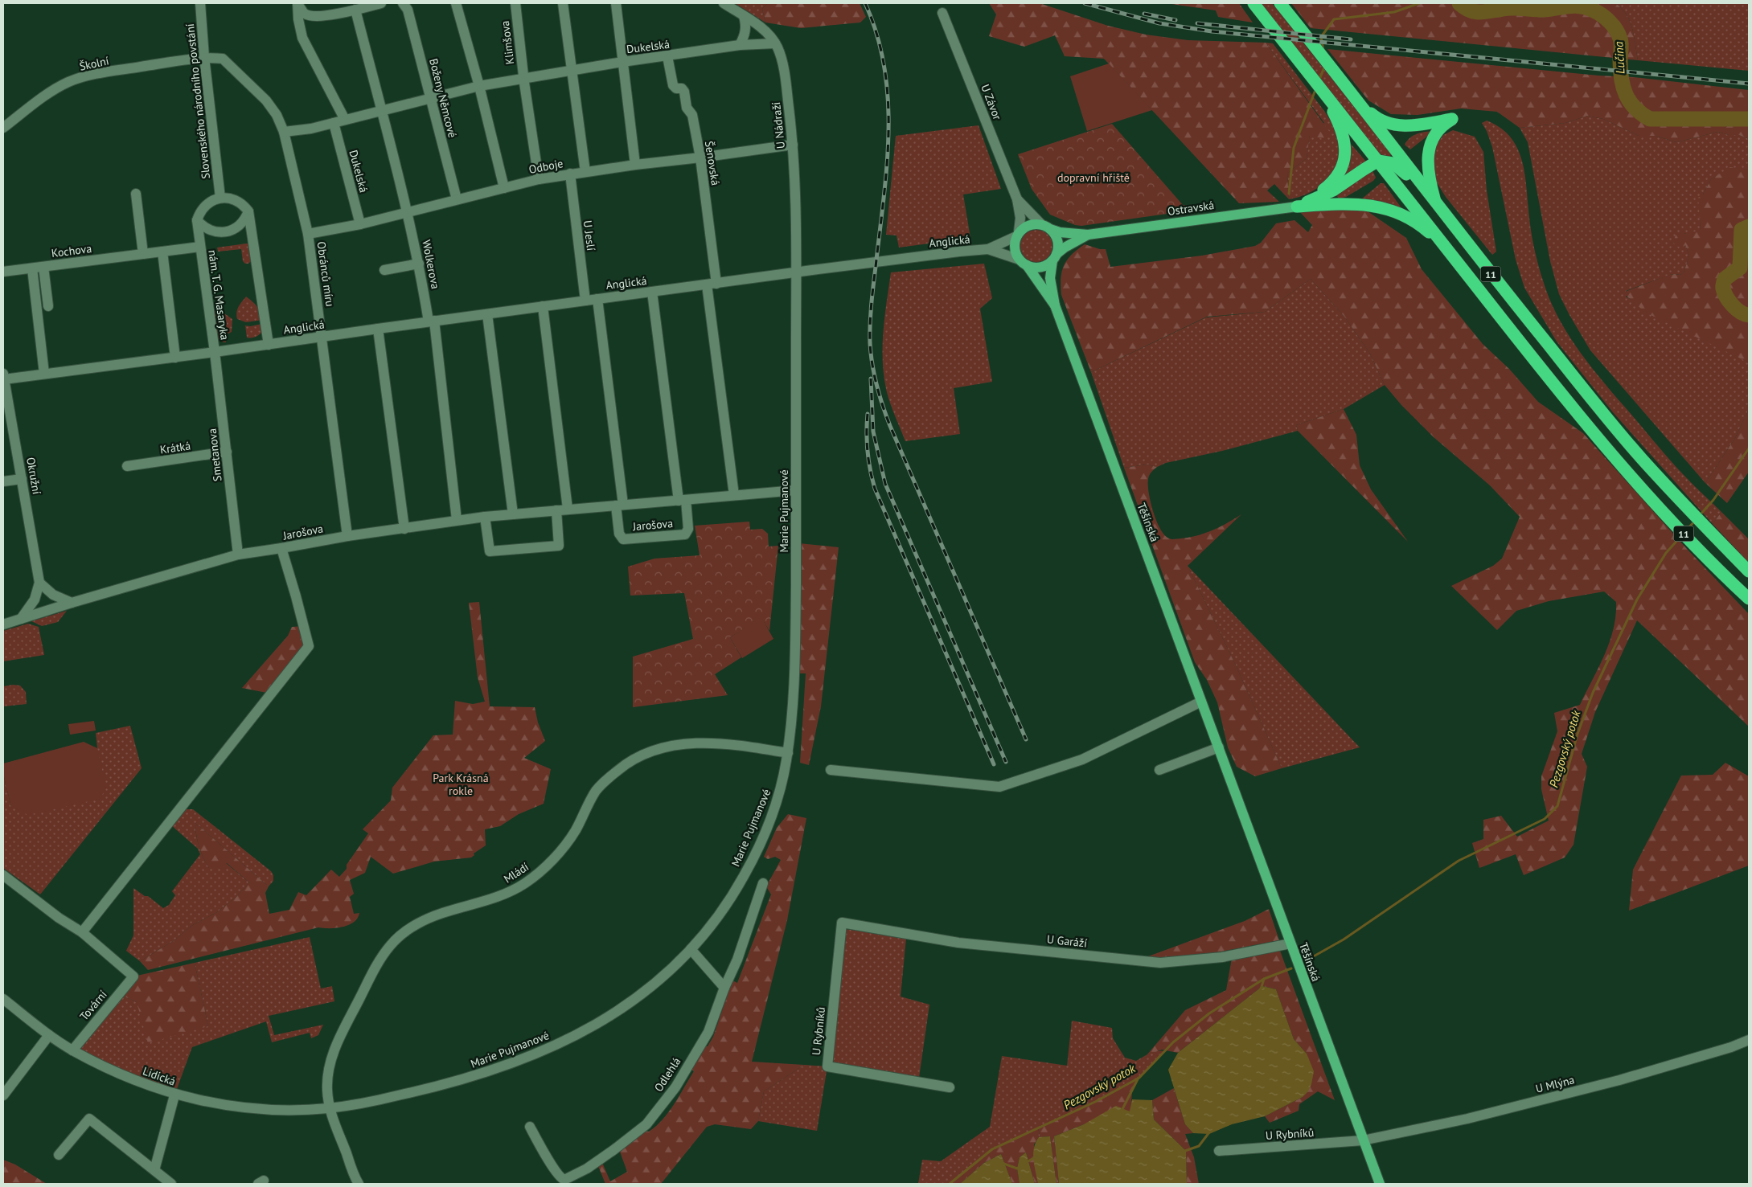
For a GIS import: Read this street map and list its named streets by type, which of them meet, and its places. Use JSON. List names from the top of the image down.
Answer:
{
  "streets": {
    "highway": ["11"],
    "main road": ["Ostravská", "Těšínská"],
    "street": [
      "Klimšova",
      "Dukelská",
      "Školní",
      "Boženy Němcové",
      "Slovenského národního povstání",
      "U Závor",
      "U Nádraží",
      "Šenovská",
      "Odboje",
      "U Jeslí",
      "Anglická",
      "Kochova",
      "Wolkerova",
      "Obránců míru",
      "nám. T. G. Masaryka",
      "Krátká",
      "Smetanova",
      "Okružní",
      "Marie Pujmanové",
      "Jarošova",
      "Mládí",
      "U Garáží",
      "Tovární",
      "U Rybníků",
      "Odlehlá",
      "Lidická",
      "U Mlýna"
    ]
  },
  "crossings": [
    ["Klimšova", "Dukelská"],
    ["Dukelská", "Boženy Němcové"],
    ["Dukelská", "U Nádraží"],
    ["Dukelská", "Šenovská"],
    ["Dukelská", "Odboje"],
    ["Dukelská", "Obránců míru"],
    ["Školní", "Slovenského národního povstání"],
    ["Školní", "Obránců míru"],
    ["Boženy Němcové", "Odboje"],
    ["Slovenského národního povstání", "Obránců míru"],
    ["Slovenského národního povstání", "nám. T. G. Masaryka"],
    ["U Závor", "Ostravská"],
    ["U Závor", "Anglická"],
    ["U Závor", "Těšínská"],
    ["U Nádraží", "Odboje"],
    ["U Nádraží", "Anglická"],
    ["U Nádraží", "Marie Pujmanové"],
    ["Šenovská", "Odboje"],
    ["Šenovská", "Anglická"],
    ["Šenovská", "Jarošova"],
    ["Odboje", "U Jeslí"],
    ["Odboje", "Wolkerova"],
    ["Odboje", "Obránců míru"],
    ["Ostravská", "Anglická"],
    ["Ostravská", "Těšínská"],
    ["U Jeslí", "Anglická"],
    ["Anglická", "Wolkerova"],
    ["Anglická", "Obránců míru"],
    ["Anglická", "nám. T. G. Masaryka"],
    ["Anglická", "Marie Pujmanové"],
    ["Anglická", "Těšínská"],
    ["Kochova", "nám. T. G. Masaryka"],
    ["Wolkerova", "Jarošova"],
    ["Obránců míru", "Jarošova"],
    ["nám. T. G. Masaryka", "Smetanova"],
    ["Krátká", "Smetanova"],
    ["Smetanova", "Jarošova"],
    ["Marie Pujmanové", "Jarošova"],
    ["Marie Pujmanové", "Mládí"],
    ["Marie Pujmanové", "Lidická"],
    ["Těšínská", "U Garáží"],
    ["Těšínská", "U Rybníků"],
    ["Těšínská", "U Mlýna"],
    ["Mládí", "Lidická"],
    ["U Garáží", "U Rybníků"],
    ["Tovární", "Lidická"],
    ["U Rybníků", "U Mlýna"]
  ],
  "water": ["Lučina", "Pezgovský potok"],
  "parks": ["dopravní hřiště", "Park Krásná rokle"]
}
